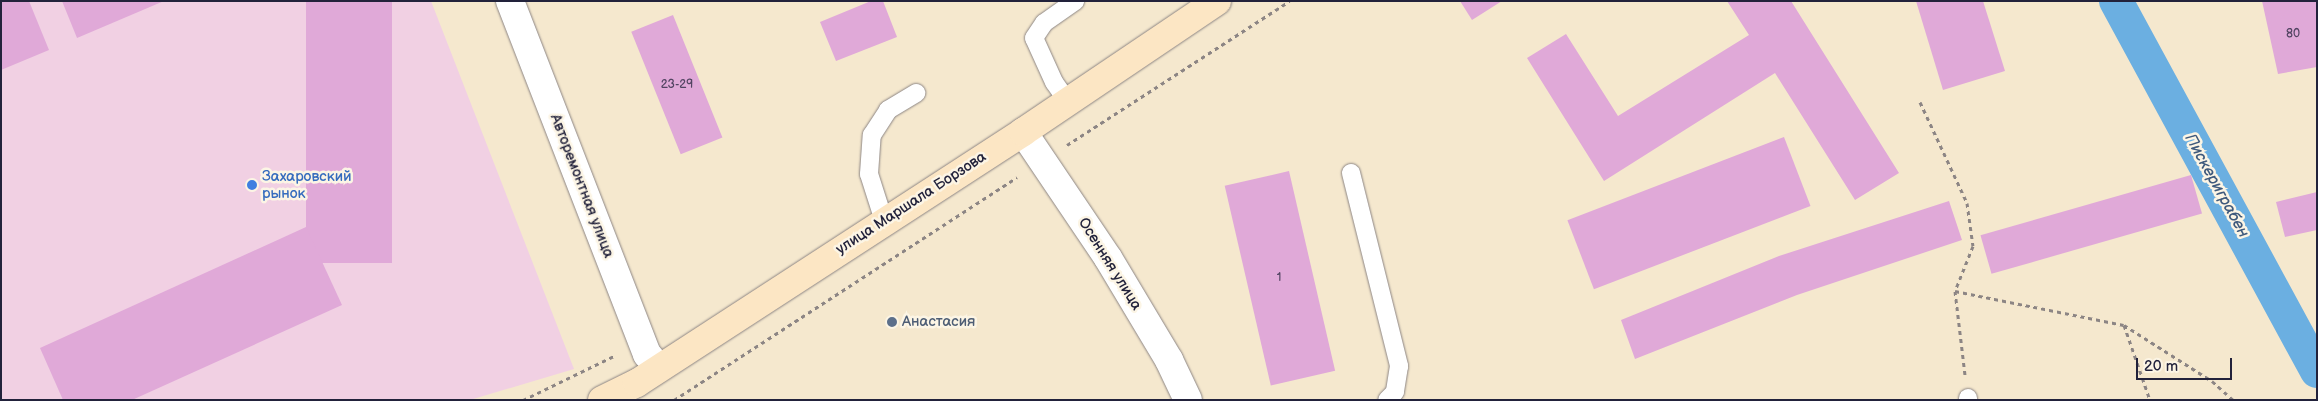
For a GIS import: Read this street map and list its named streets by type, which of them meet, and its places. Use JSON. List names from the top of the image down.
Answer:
{
  "streets": {
    "main road": ["улица Маршала Борзова"],
    "street": ["Авторемонтная улица", "Осенняя улица"]
  },
  "crossings": [
    ["Авторемонтная улица", "улица Маршала Борзова"],
    ["улица Маршала Борзова", "Осенняя улица"]
  ],
  "water": ["Пискериграбен"],
  "places": ["Захаровский рынок", "Анастасия"],
  "house_numbers": ["80", "23-29", "1"],
  "scale_bar": "20 m"
}
